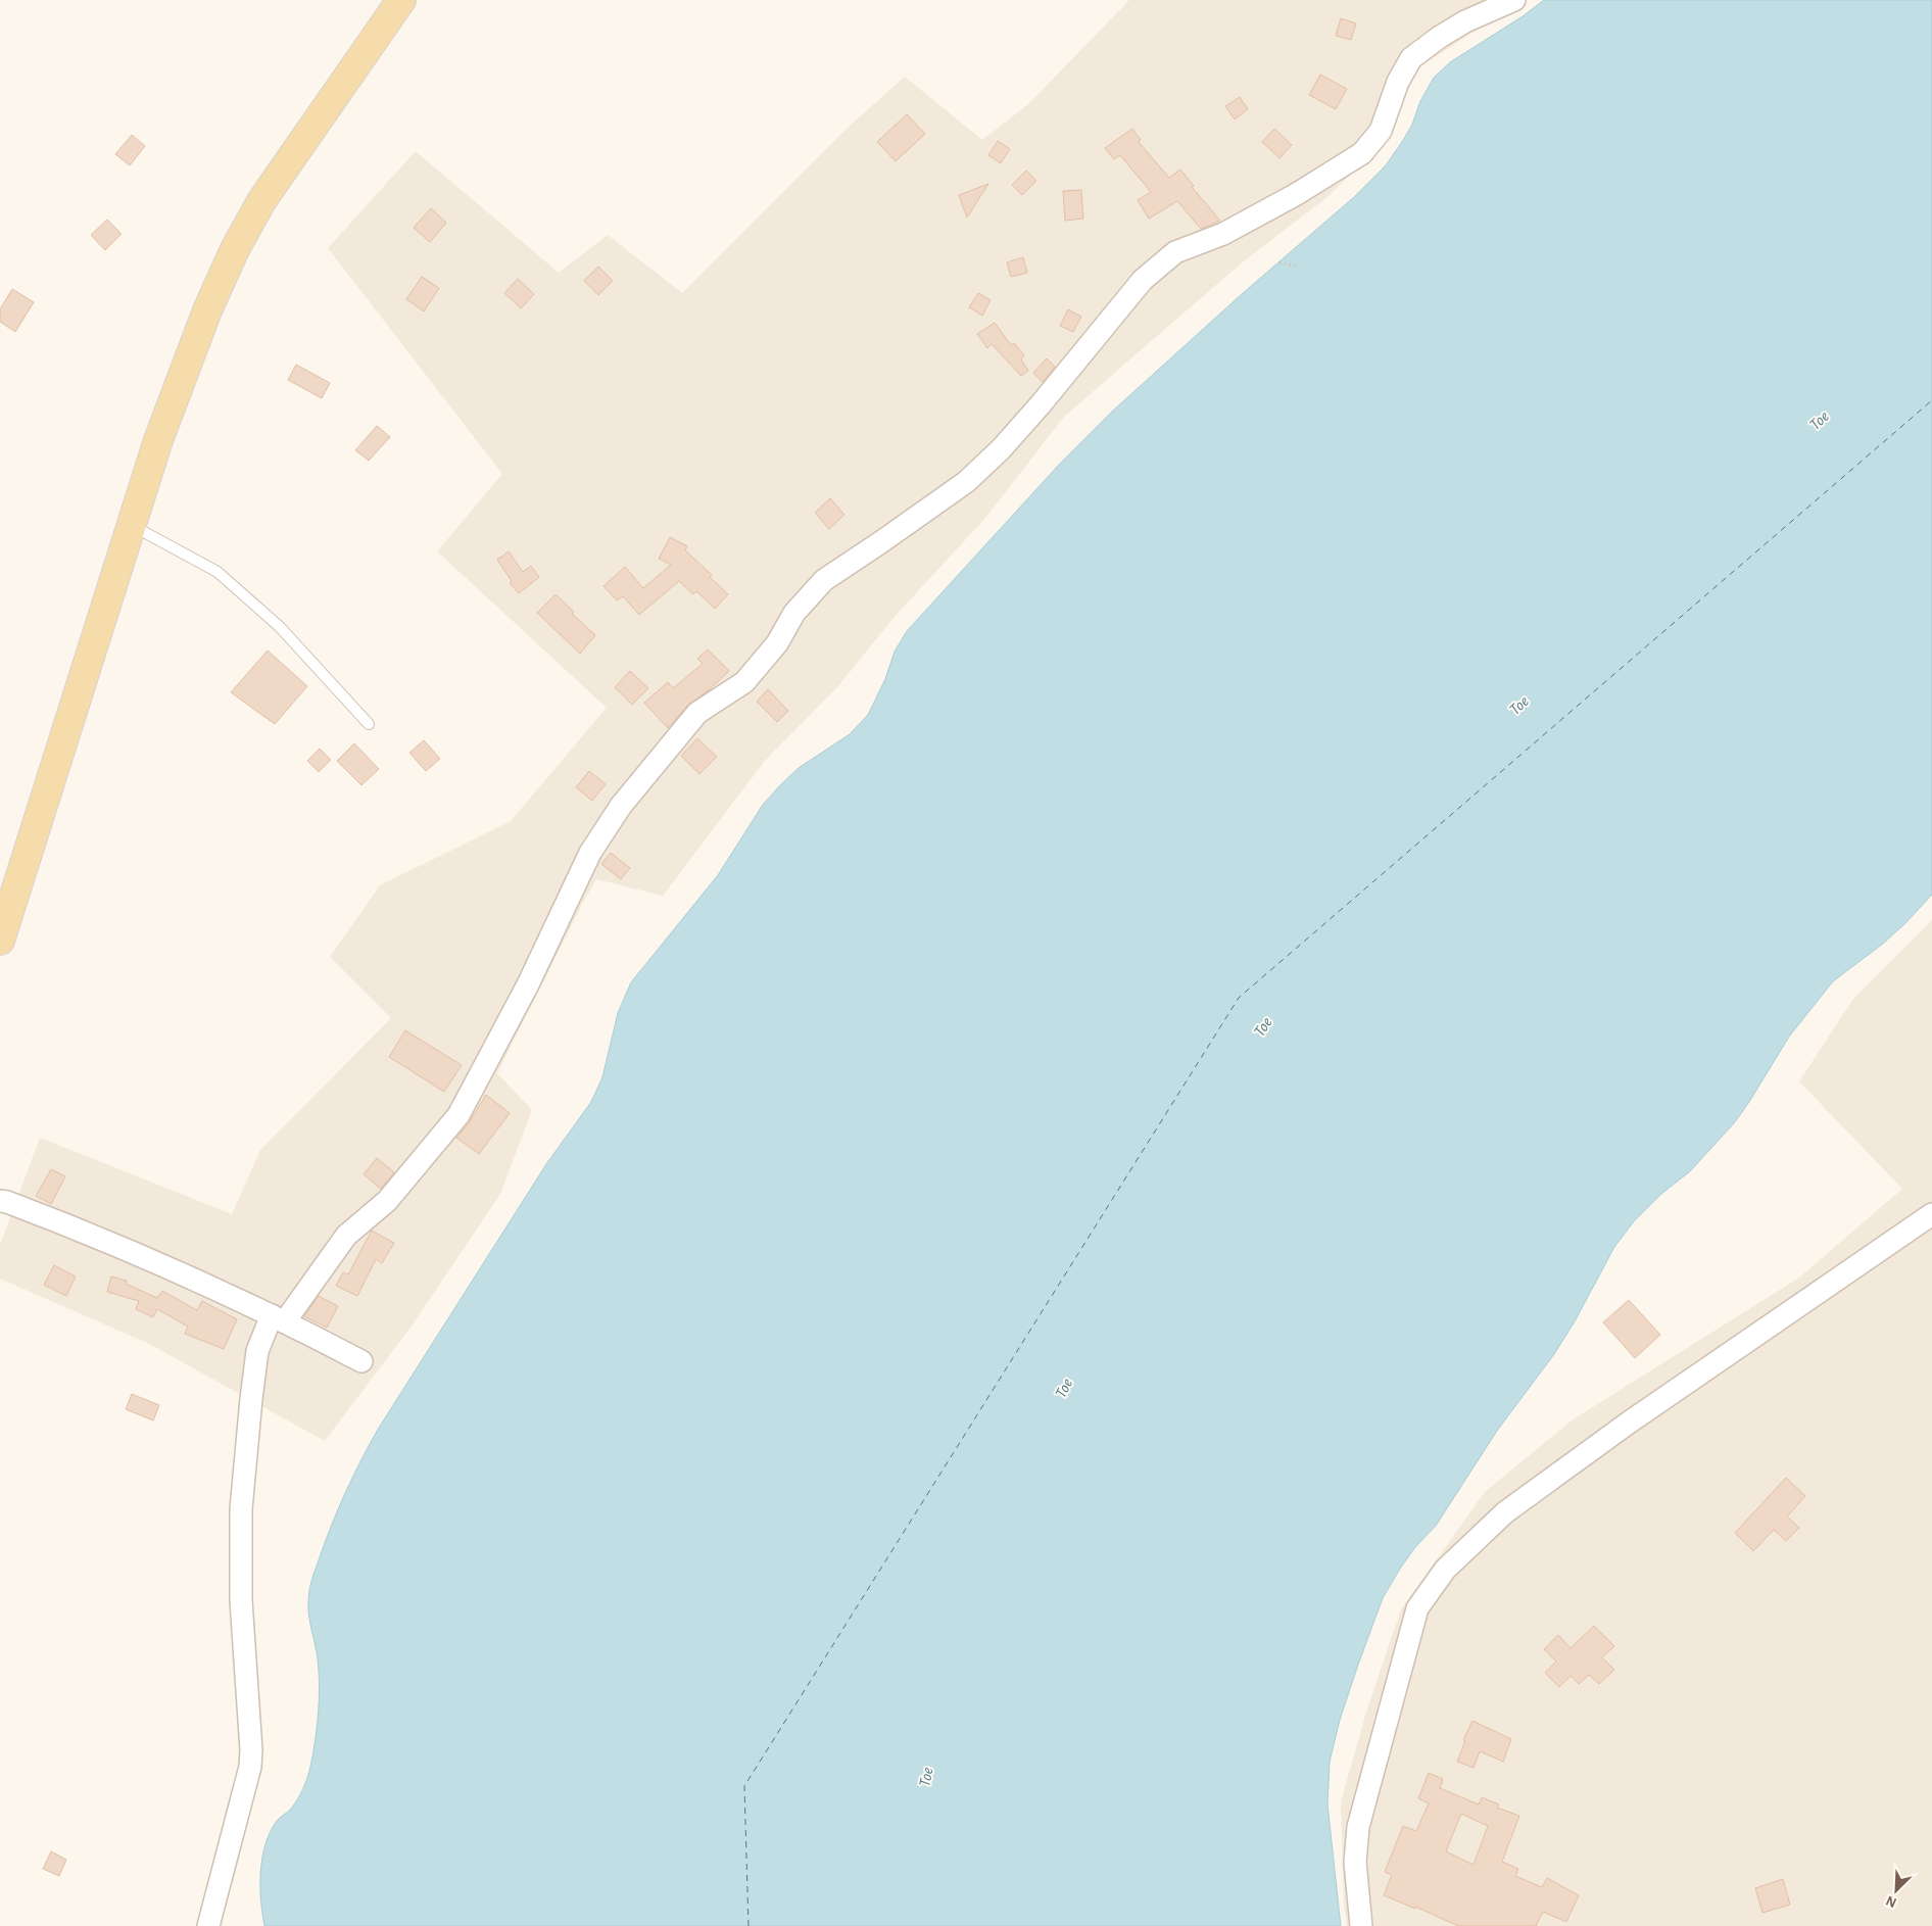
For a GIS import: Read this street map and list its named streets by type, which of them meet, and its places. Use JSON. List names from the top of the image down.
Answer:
{
  "water": ["Toe"],
  "north": "bottom left"
}
